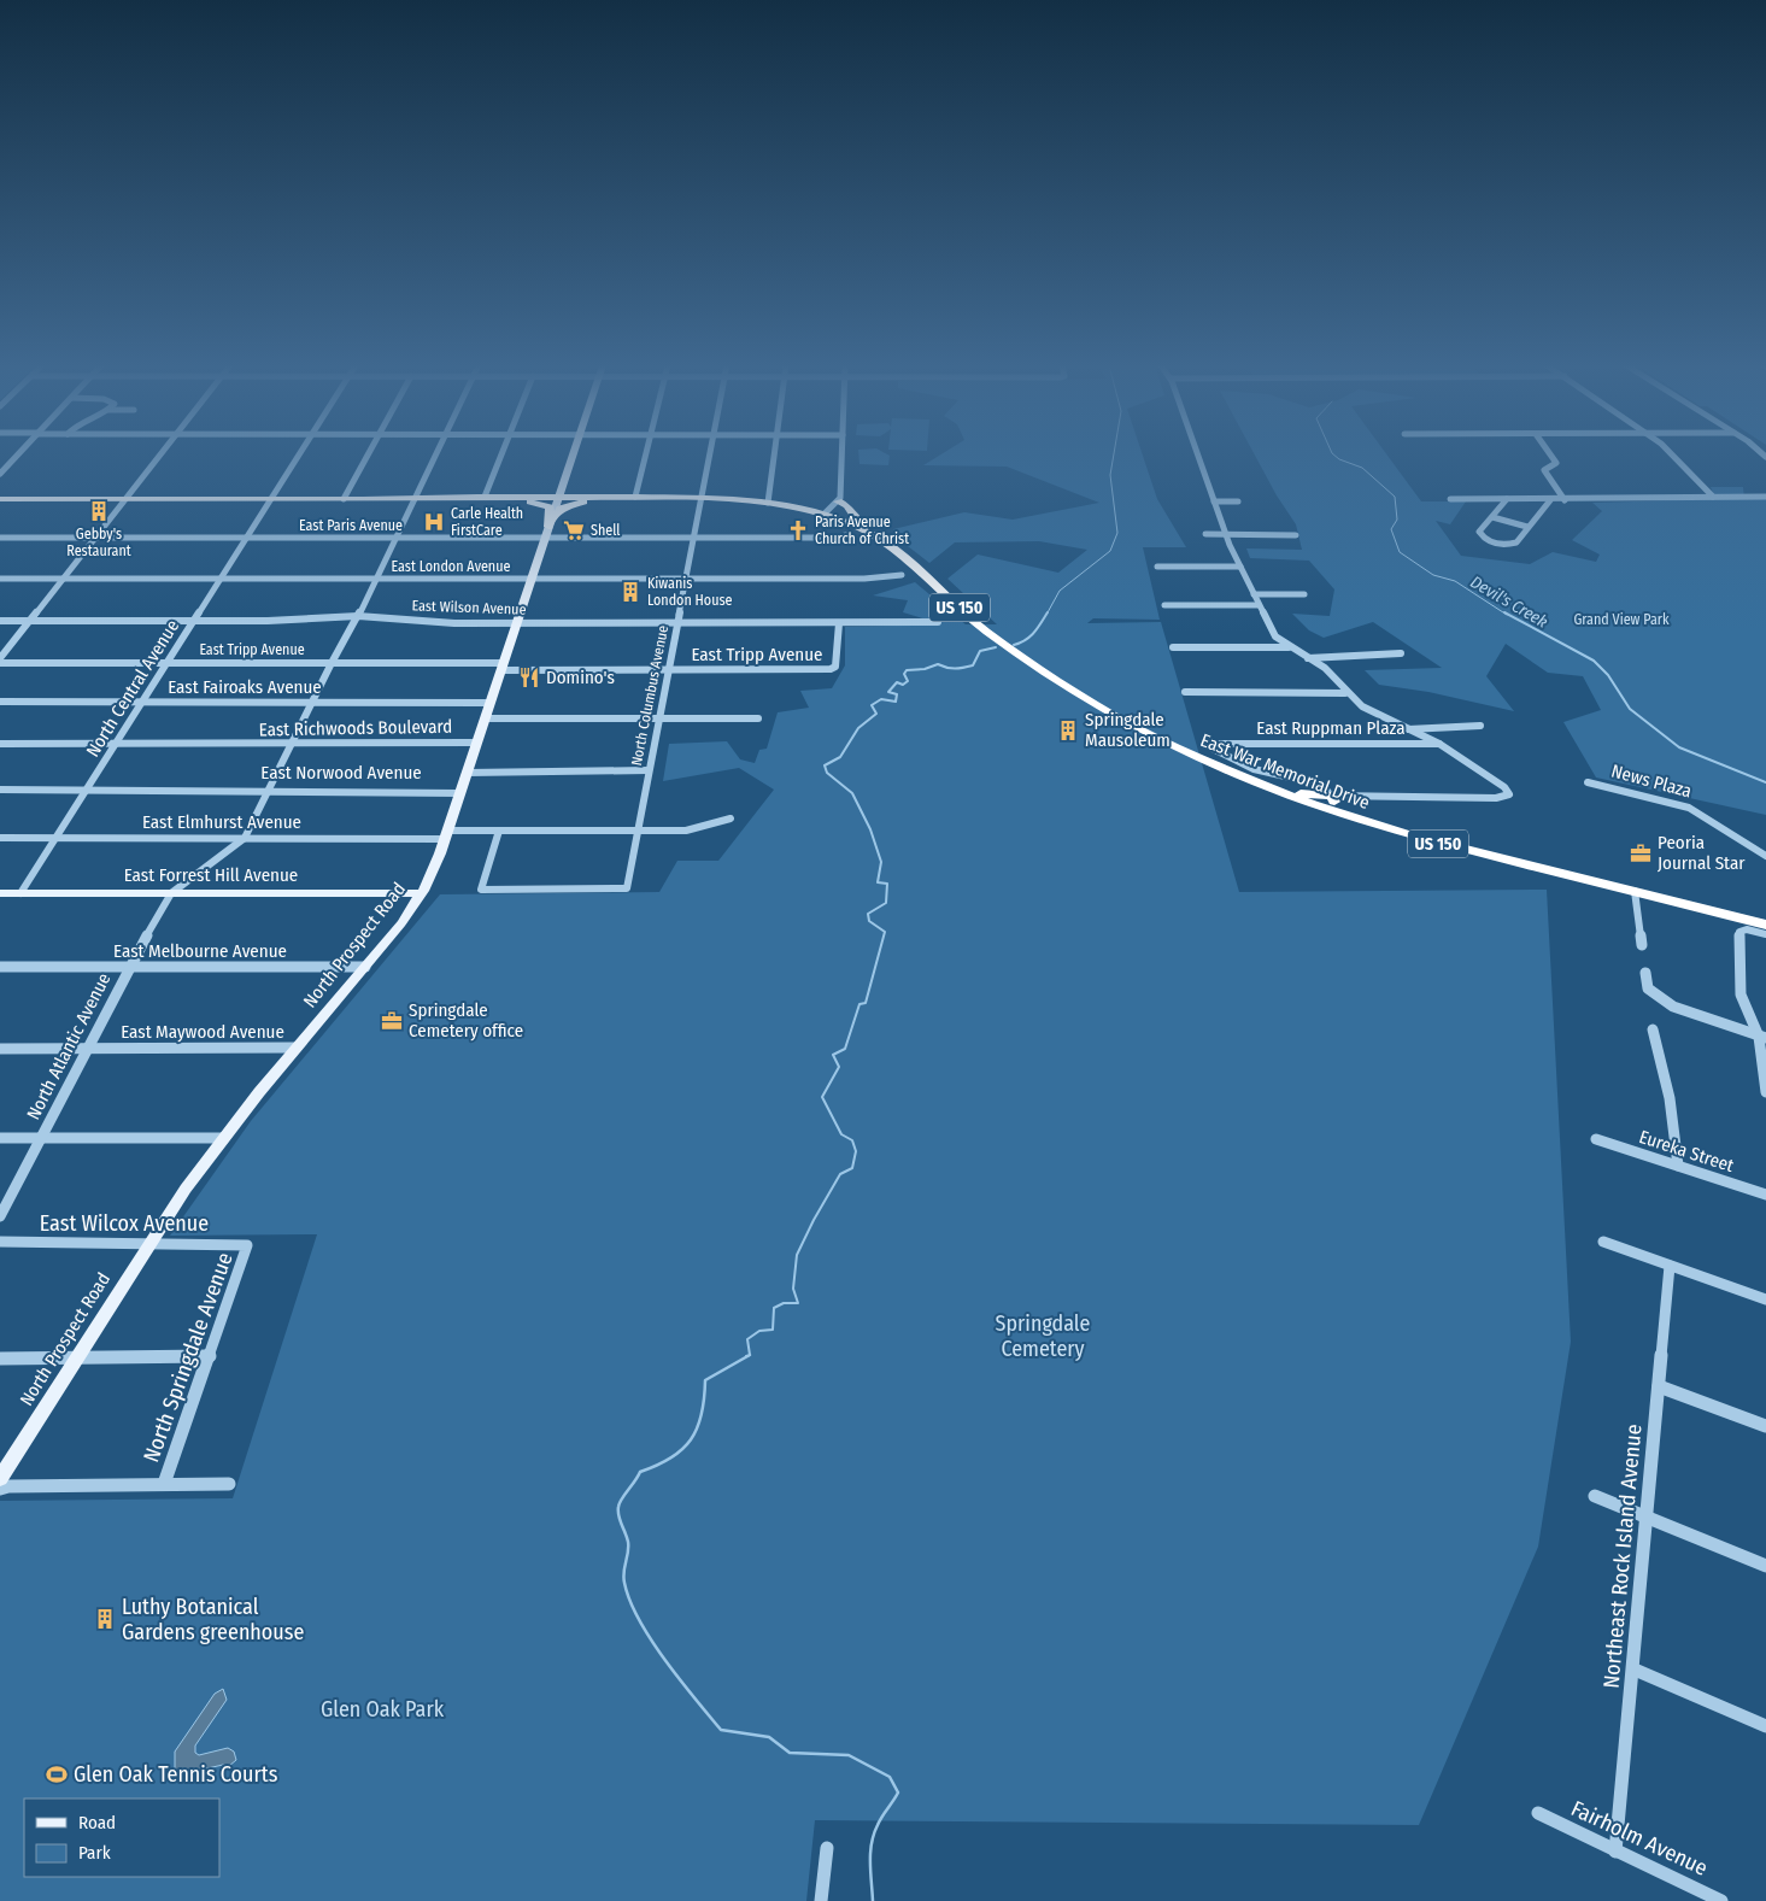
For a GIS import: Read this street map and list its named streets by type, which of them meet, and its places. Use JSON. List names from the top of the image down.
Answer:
{
  "streets": {
    "highway": ["US 150", "East War Memorial Drive"],
    "main road": ["East Forrest Hill Avenue", "North Prospect Road"],
    "street": [
      "East Paris Avenue",
      "East London Avenue",
      "East Wilson Avenue",
      "East Tripp Avenue",
      "East Fairoaks Avenue",
      "North Central Avenue",
      "North Columbus Avenue",
      "East Richwoods Boulevard",
      "East Ruppman Plaza",
      "East Norwood Avenue",
      "News Plaza",
      "East Elmhurst Avenue",
      "East Melbourne Avenue",
      "East Maywood Avenue",
      "North Atlantic Avenue",
      "Eureka Street",
      "East Wilcox Avenue",
      "North Springdale Avenue",
      "Northeast Rock Island Avenue",
      "Fairholm Avenue"
    ]
  },
  "crossings": [
    ["East Paris Avenue", "North Central Avenue"],
    ["East Paris Avenue", "North Columbus Avenue"],
    ["East Paris Avenue", "North Prospect Road"],
    ["East London Avenue", "North Central Avenue"],
    ["East London Avenue", "North Columbus Avenue"],
    ["East London Avenue", "North Prospect Road"],
    ["East Wilson Avenue", "East Tripp Avenue"],
    ["East Wilson Avenue", "North Central Avenue"],
    ["East Wilson Avenue", "North Columbus Avenue"],
    ["East Wilson Avenue", "North Prospect Road"],
    ["East Tripp Avenue", "North Central Avenue"],
    ["East Tripp Avenue", "North Columbus Avenue"],
    ["East Tripp Avenue", "North Prospect Road"],
    ["East Fairoaks Avenue", "North Central Avenue"],
    ["East Fairoaks Avenue", "North Prospect Road"],
    ["North Central Avenue", "East Richwoods Boulevard"],
    ["North Central Avenue", "East War Memorial Drive"],
    ["North Central Avenue", "East Norwood Avenue"],
    ["North Central Avenue", "East Elmhurst Avenue"],
    ["North Central Avenue", "East Forrest Hill Avenue"],
    ["North Columbus Avenue", "East War Memorial Drive"],
    ["North Columbus Avenue", "East Elmhurst Avenue"],
    ["East Richwoods Boulevard", "North Prospect Road"],
    ["East Ruppman Plaza", "East War Memorial Drive"],
    ["East War Memorial Drive", "North Prospect Road"],
    ["East Norwood Avenue", "North Prospect Road"],
    ["East Elmhurst Avenue", "North Prospect Road"],
    ["East Forrest Hill Avenue", "North Prospect Road"],
    ["East Forrest Hill Avenue", "North Atlantic Avenue"],
    ["North Prospect Road", "East Melbourne Avenue"],
    ["North Prospect Road", "East Maywood Avenue"],
    ["North Prospect Road", "East Wilcox Avenue"],
    ["East Melbourne Avenue", "North Atlantic Avenue"],
    ["East Maywood Avenue", "North Atlantic Avenue"],
    ["East Wilcox Avenue", "North Springdale Avenue"],
    ["Northeast Rock Island Avenue", "Fairholm Avenue"]
  ],
  "water": ["Devil's Creek"],
  "parks": ["Grand View Park", "Springdale Cemetery", "Glen Oak Park"],
  "places": {
    "building": [
      "Gebby's Restaurant",
      "Kiwanis London House",
      "Springdale Mausoleum",
      "Luthy Botanical Gardens greenhouse"
    ],
    "hospital": ["Carle Health FirstCare"],
    "supermarket": ["Shell"],
    "church": ["Paris Avenue Church of Christ"],
    "restaurant": ["Domino's"],
    "office": ["Peoria Journal Star", "Springdale Cemetery office"],
    "sports": ["Glen Oak Tennis Courts"]
  },
  "legend": ["Road", "Park"]
}
